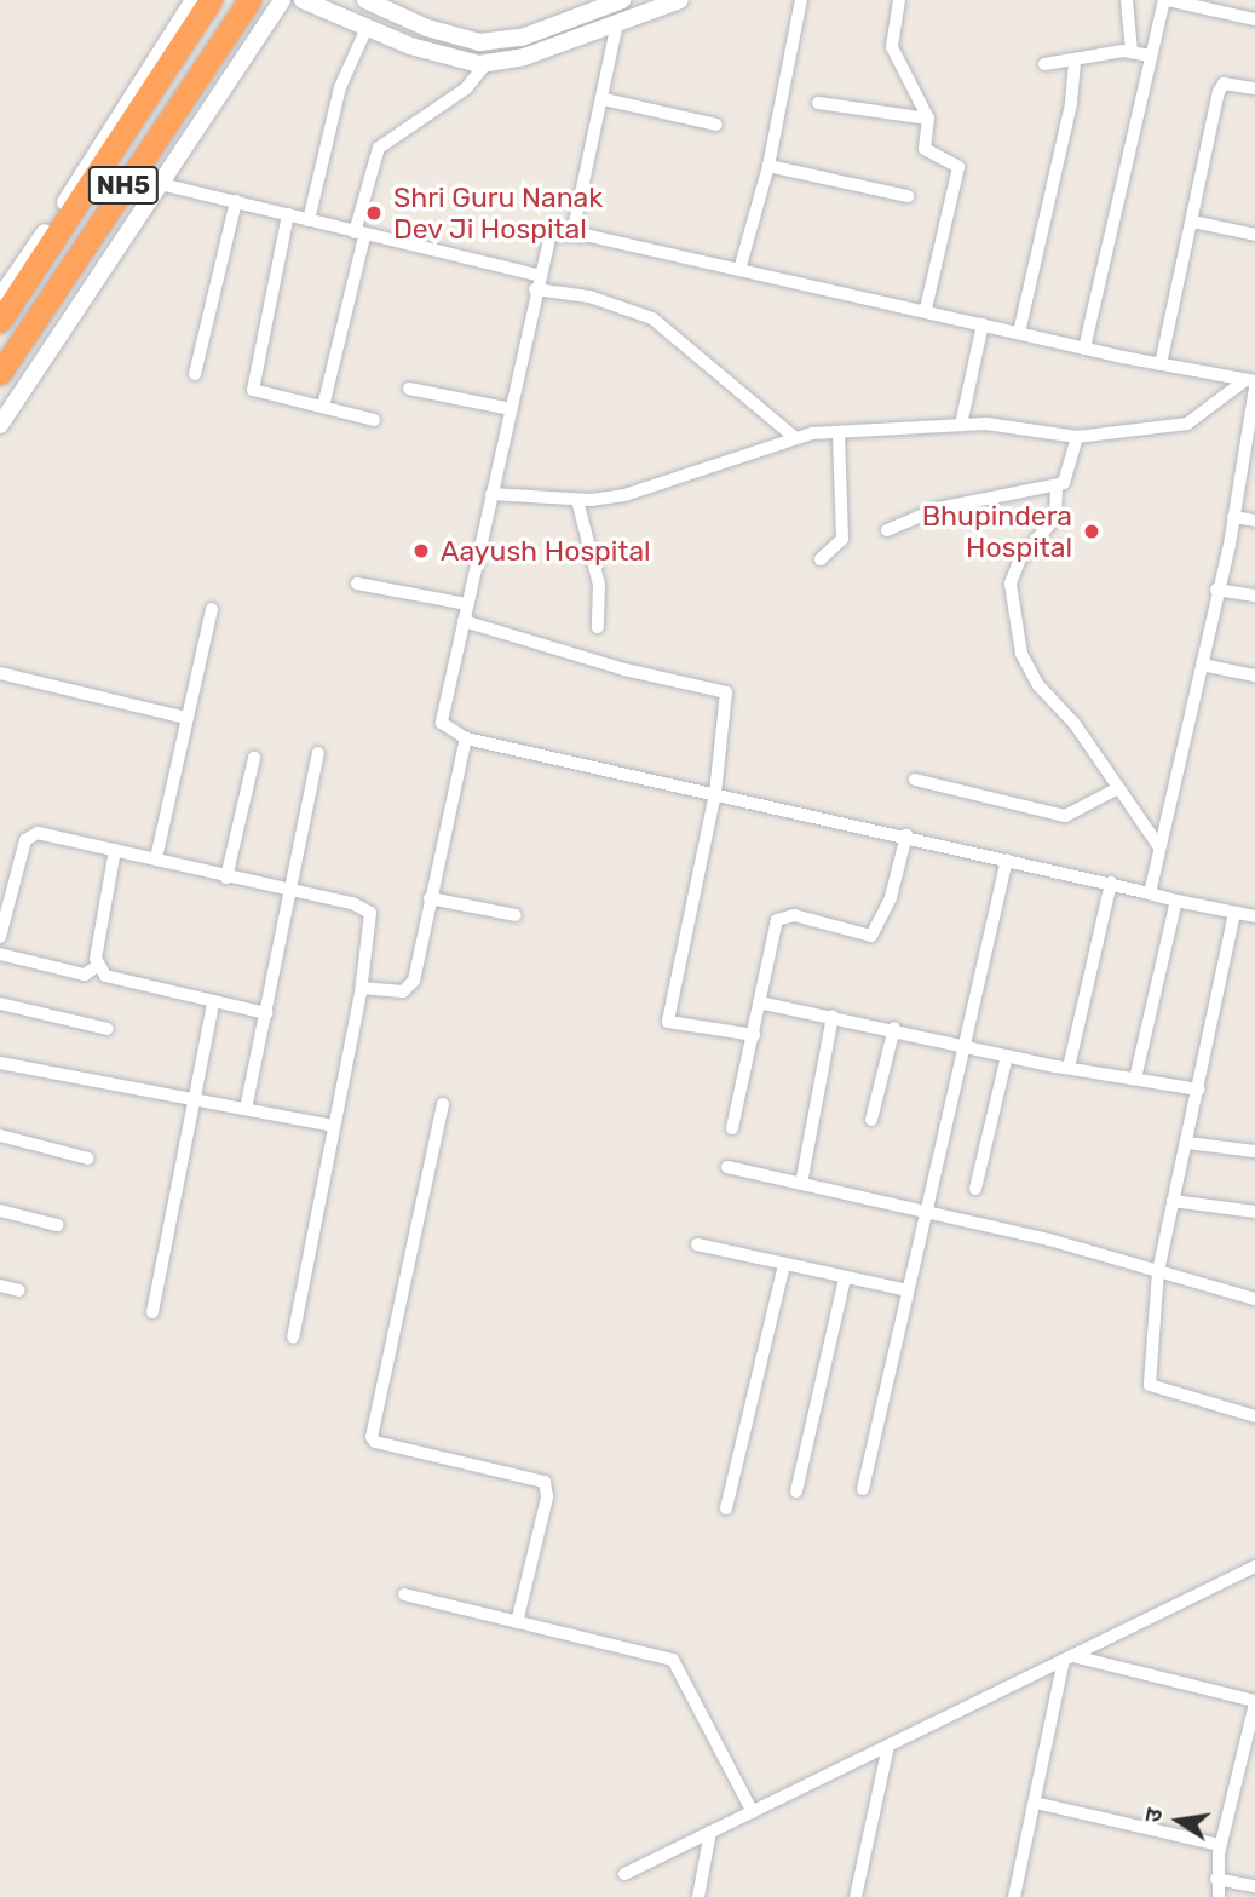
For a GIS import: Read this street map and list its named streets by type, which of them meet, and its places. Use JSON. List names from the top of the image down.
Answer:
{
  "streets": {
    "highway": ["NH5"]
  },
  "places": ["Shri Guru Nanak Dev Ji Hospital", "Bhupindera Hospital", "Aayush Hospital"],
  "north": "left"
}
